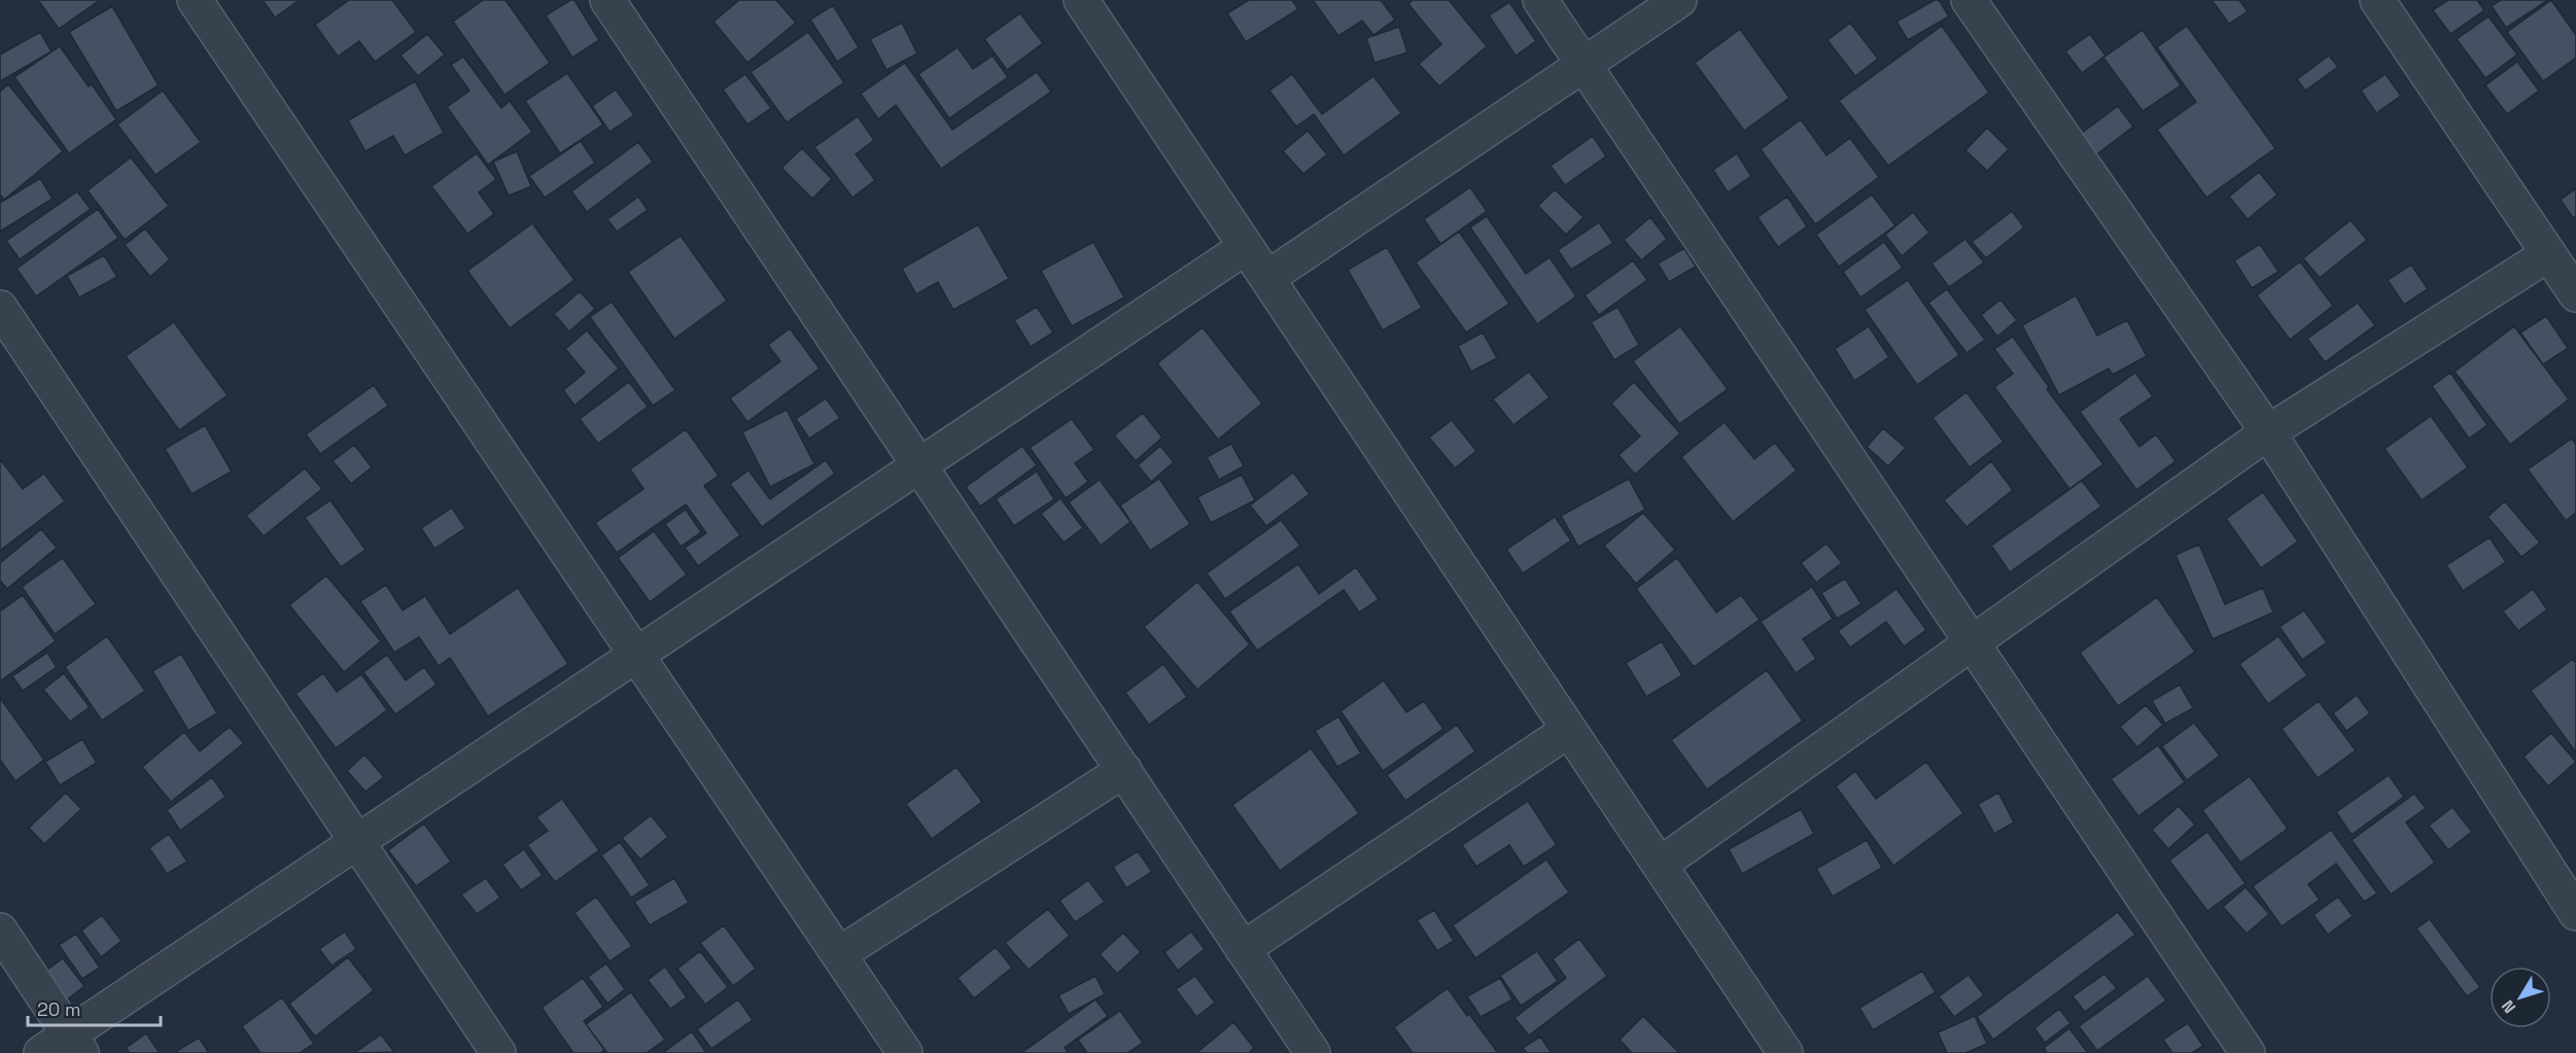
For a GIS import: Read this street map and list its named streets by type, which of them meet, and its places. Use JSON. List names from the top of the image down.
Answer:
{
  "scale_bar": "20 m",
  "north": "bottom left"
}
